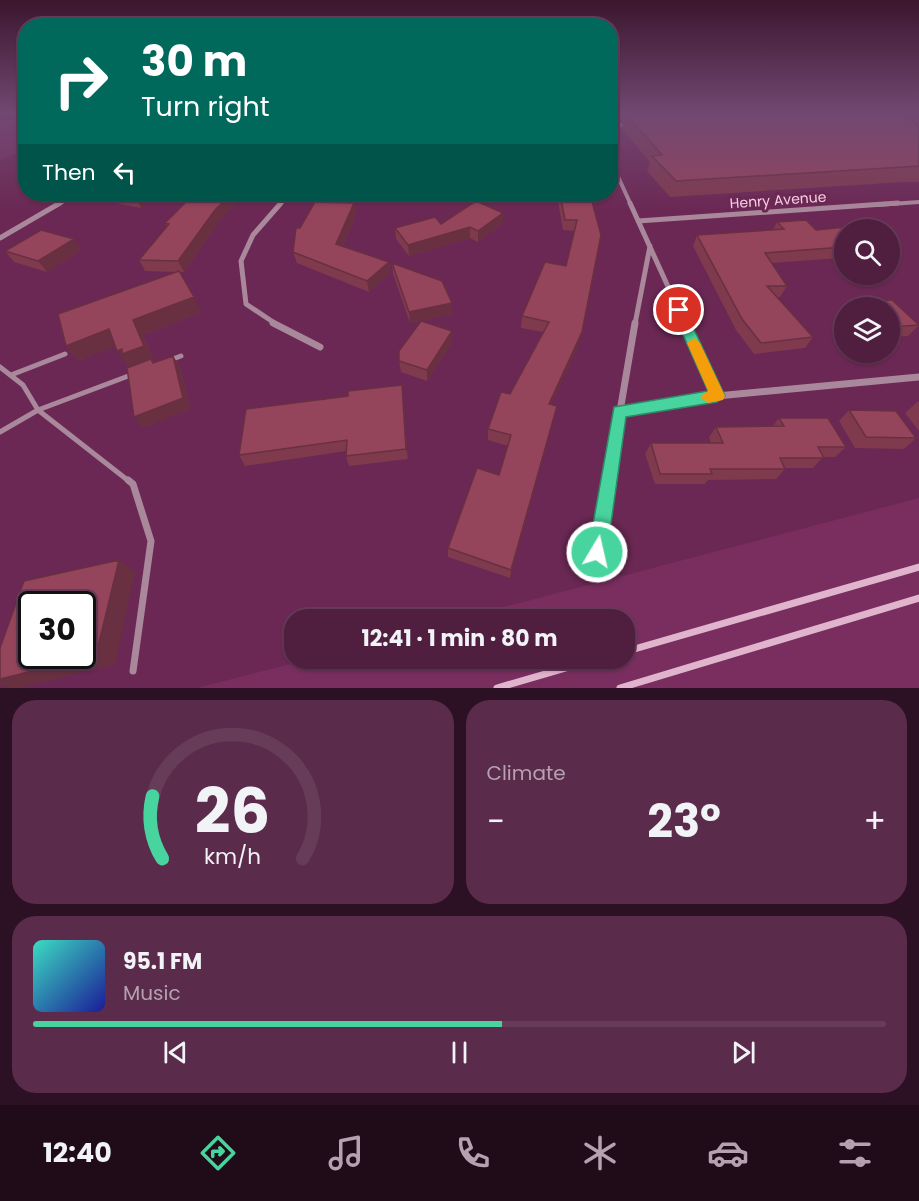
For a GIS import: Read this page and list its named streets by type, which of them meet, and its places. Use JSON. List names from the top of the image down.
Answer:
{
  "streets": {
    "street": ["Henry Avenue"]
  },
  "page": {
    "turn": ["30 m", "Turn right"],
    "then": "Then",
    "limit": "30",
    "trip": "12:41 · 1 min · 80 m",
    "tile": "Climate",
    "heat": ["−", "23°", "+"],
    "song": ["95.1 FM", "Music"],
    "tabs": "12:40",
    "gauge": ["26", "km/h"]
  }
}
